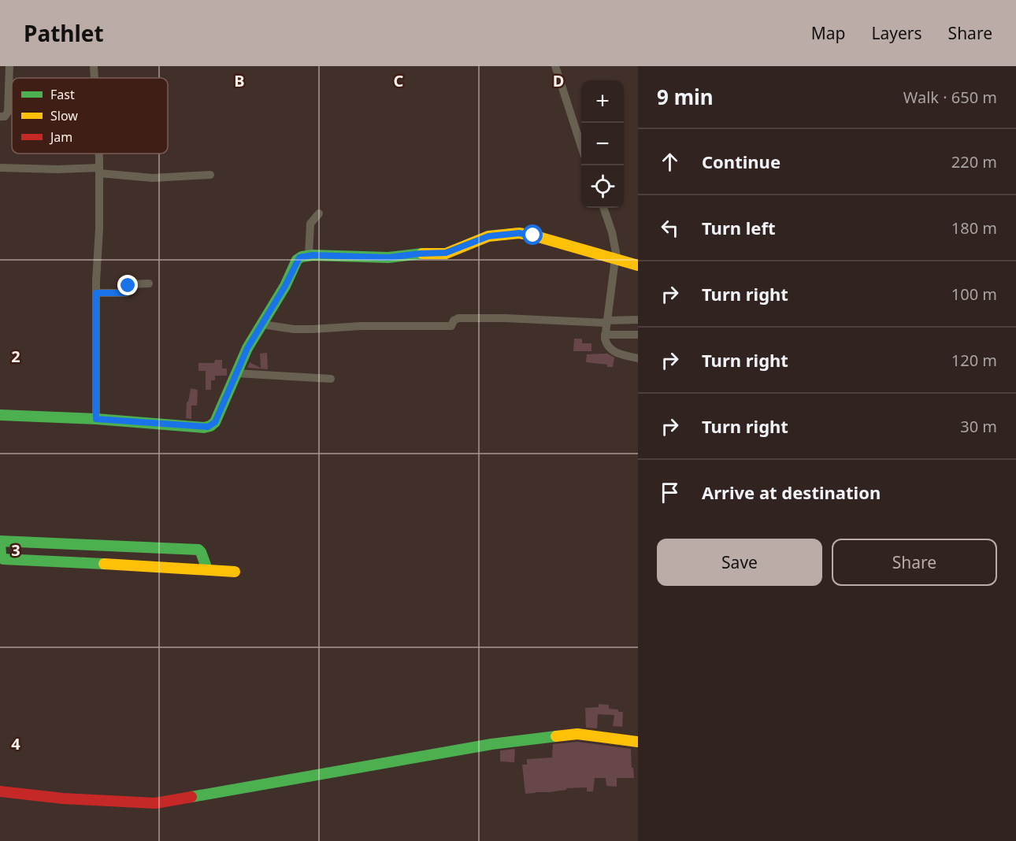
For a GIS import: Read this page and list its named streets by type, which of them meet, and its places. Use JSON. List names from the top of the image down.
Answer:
{
  "legend": ["Fast", "Slow", "Jam"],
  "page": {
    "header": "Pathlet",
    "nav": ["Map", "Layers", "Share"],
    "heading": ["9 min", "Walk · 650 m"],
    "map_buttons": ["+", "−"],
    "list": [
      ["Continue", "220 m"],
      ["Turn left", "180 m"],
      ["Turn right", "100 m"],
      ["Turn right", "120 m"],
      ["Turn right", "30 m"],
      "Arrive at destination"
    ],
    "buttons": ["Save", "Share"]
  },
  "grid": {
    "columns": ["B", "C", "D"],
    "rows": ["2", "3", "4"]
  }
}
